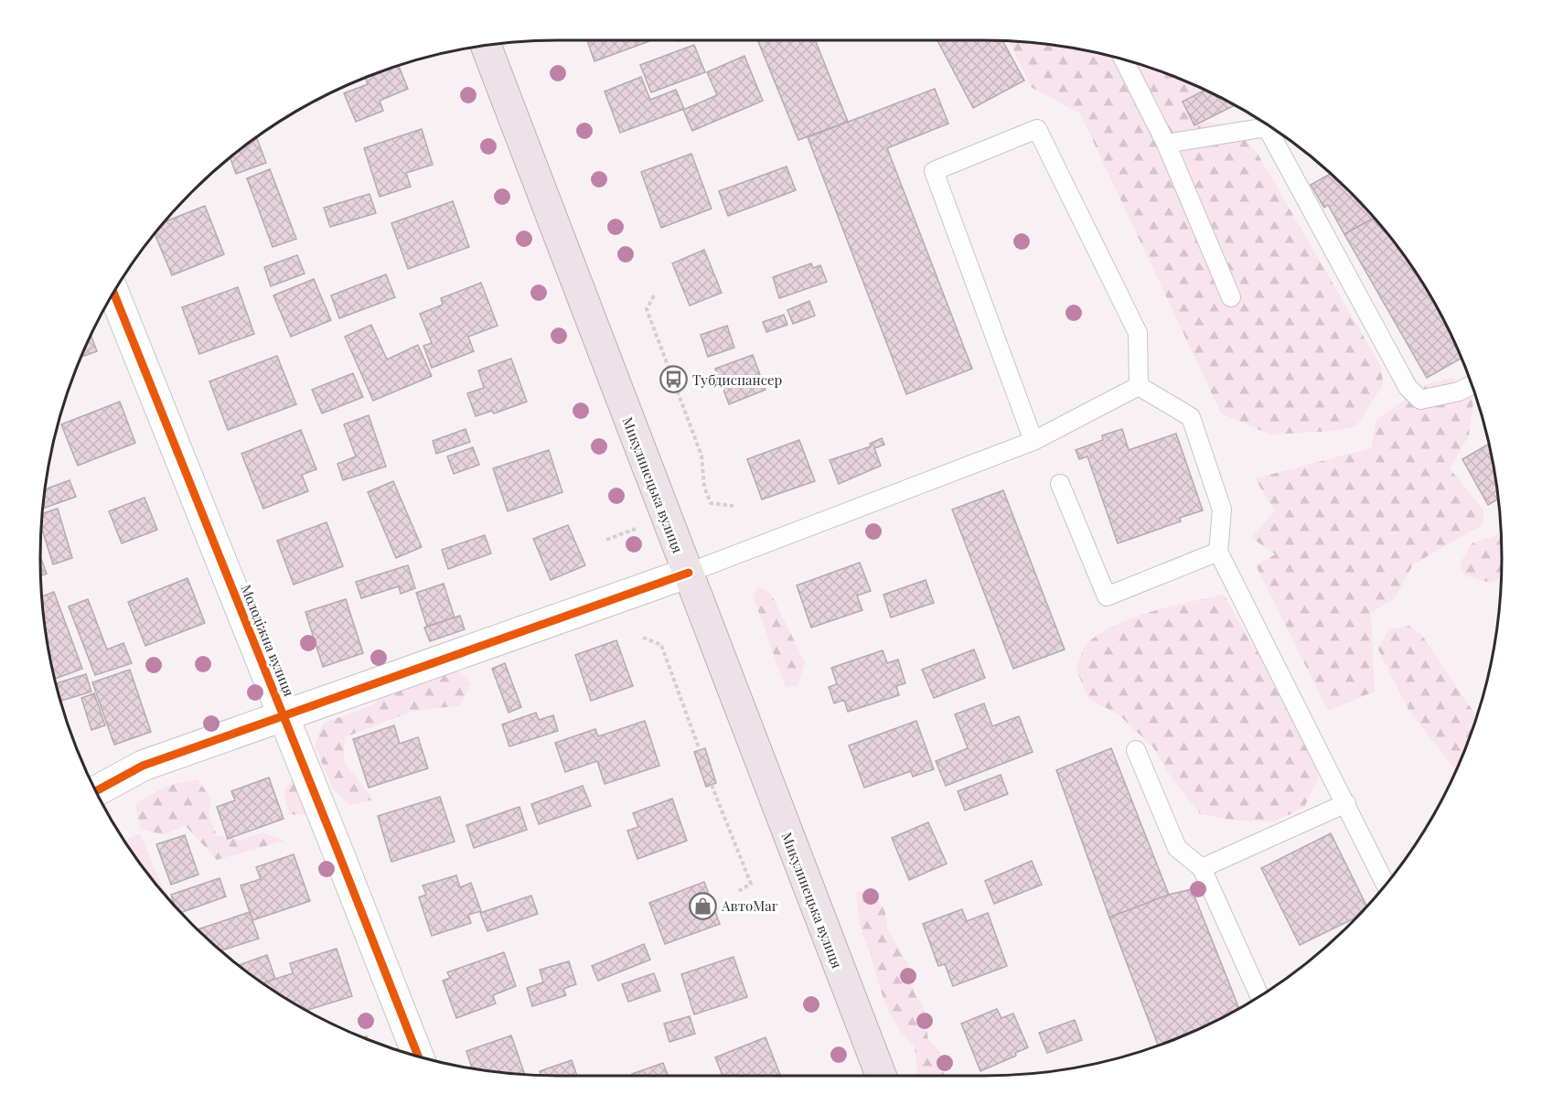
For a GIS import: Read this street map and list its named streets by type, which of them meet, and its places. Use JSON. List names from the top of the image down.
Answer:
{
  "streets": {
    "highway": ["Микулинецька вулиця"],
    "street": ["Молодіжна вулиця"]
  },
  "places": {
    "bus stop": ["Тубдиспансер"],
    "shop": ["АвтоМаг"]
  }
}
